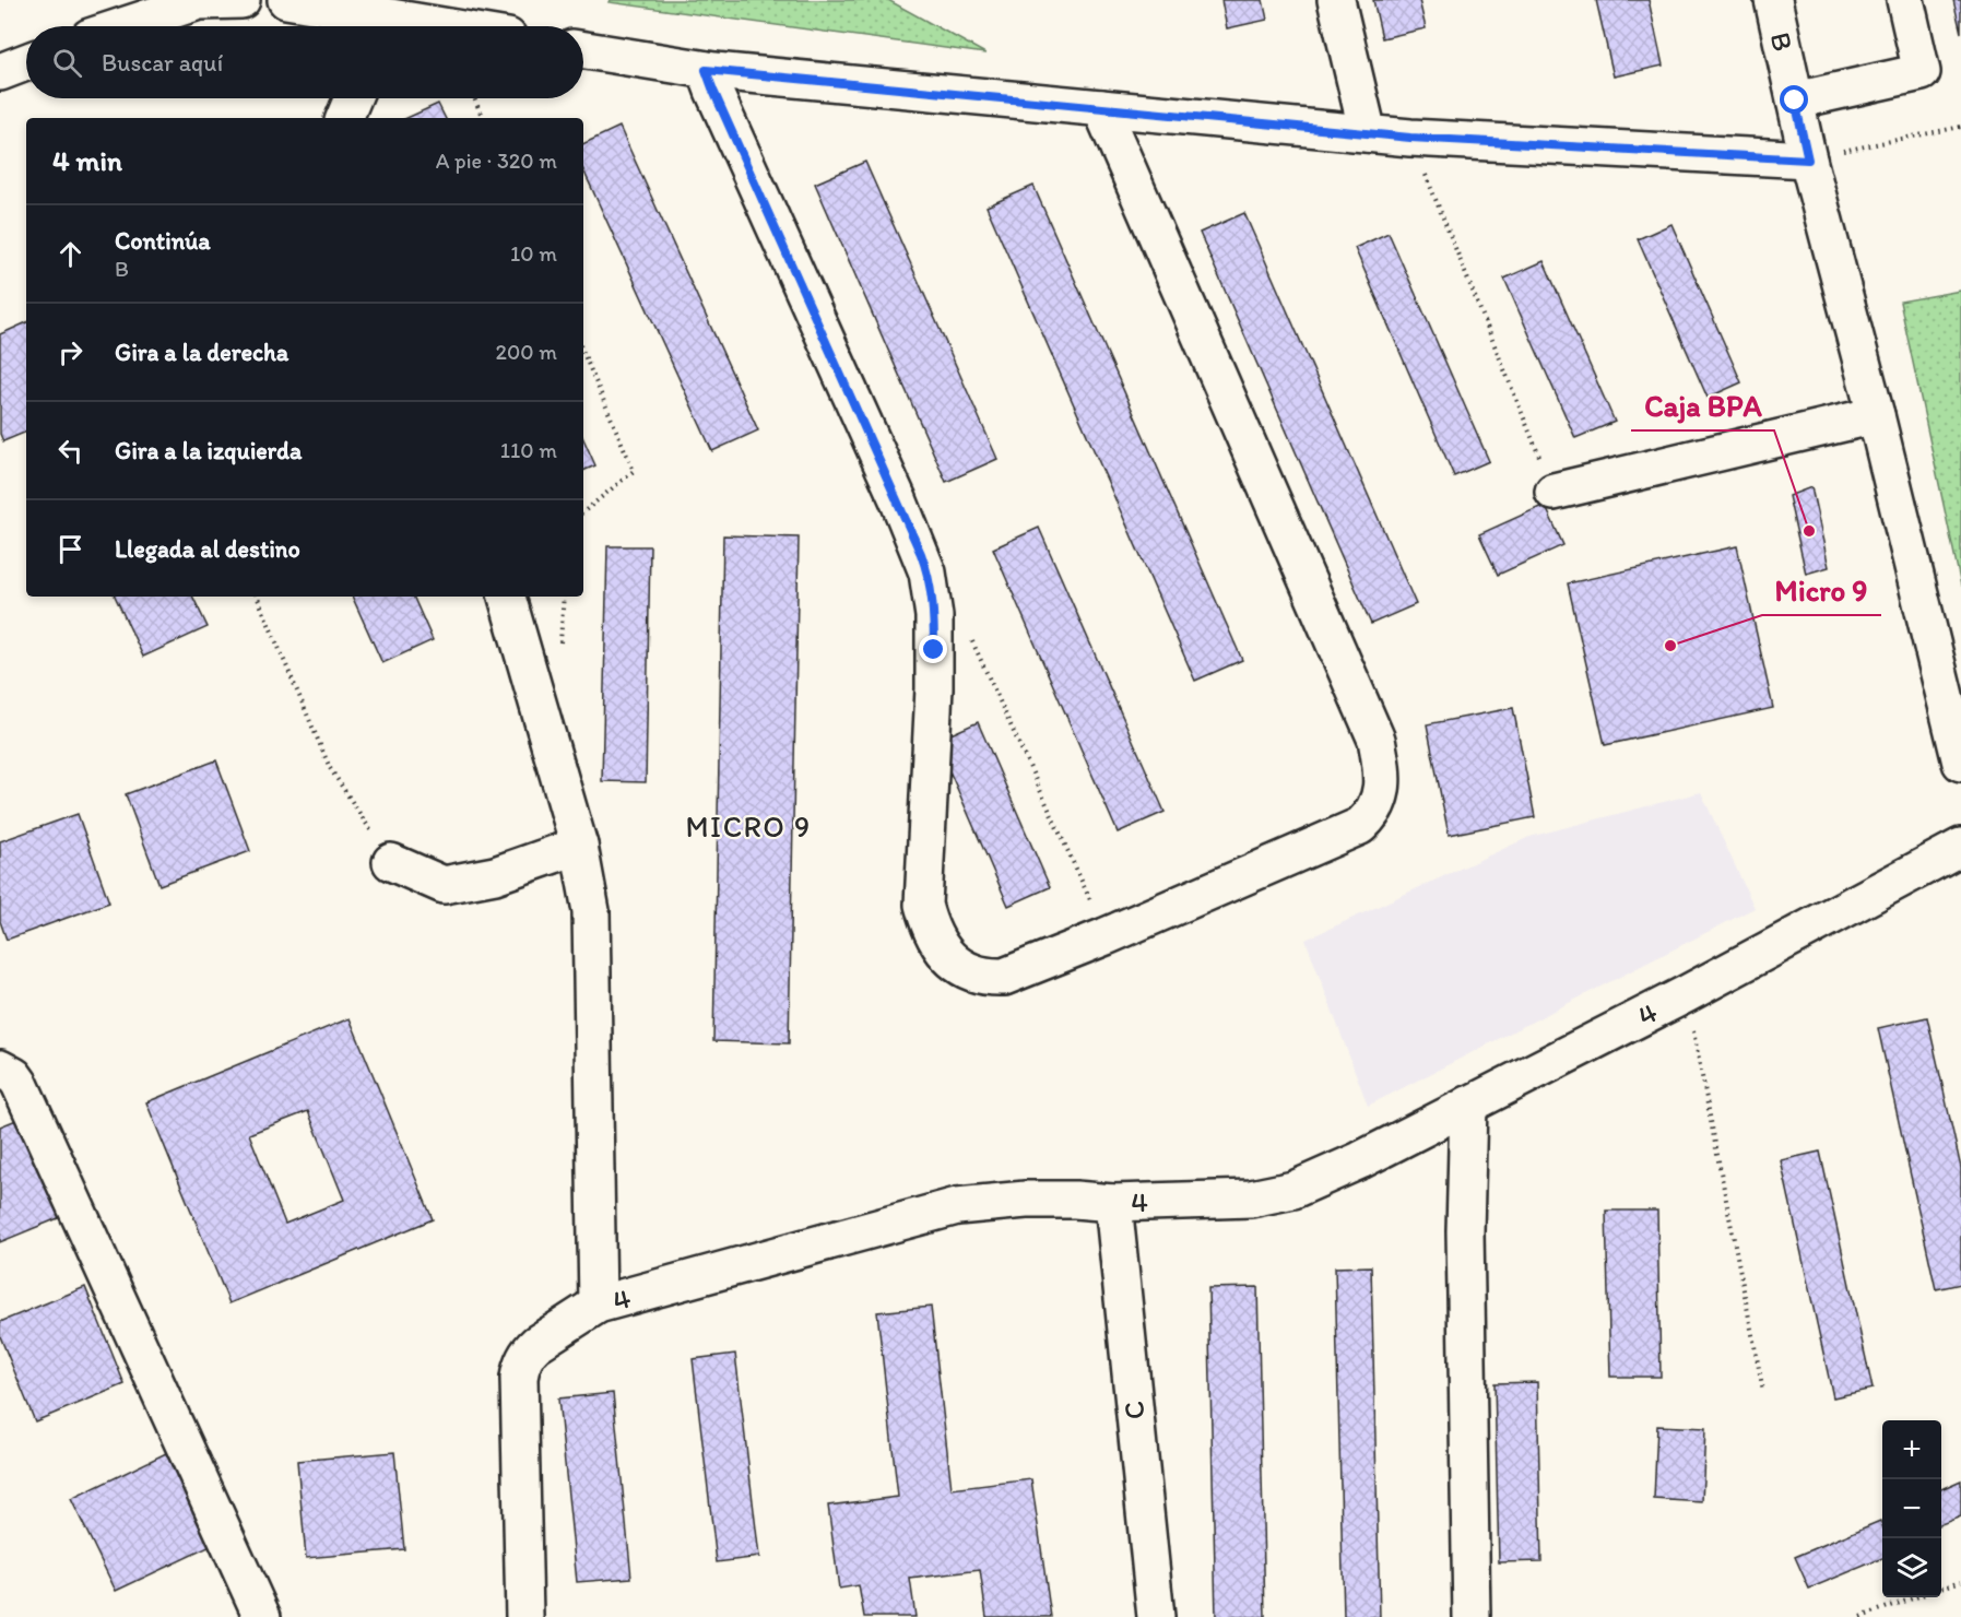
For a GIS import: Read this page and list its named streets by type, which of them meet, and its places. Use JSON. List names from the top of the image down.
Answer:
{
  "streets": {
    "street": ["B", "4", "C"]
  },
  "crossings": [
    ["4", "C"]
  ],
  "districts": ["MICRO 9"],
  "places": ["Caja BPA", "Micro 9"],
  "page": {
    "search": "Buscar aquí",
    "heading": ["4 min", "A pie · 320 m"],
    "list": [
      ["Continúa", "B", "10 m"],
      ["Gira a la derecha", "200 m"],
      ["Gira a la izquierda", "110 m"],
      "Llegada al destino"
    ],
    "map_buttons": ["+", "−"]
  }
}
